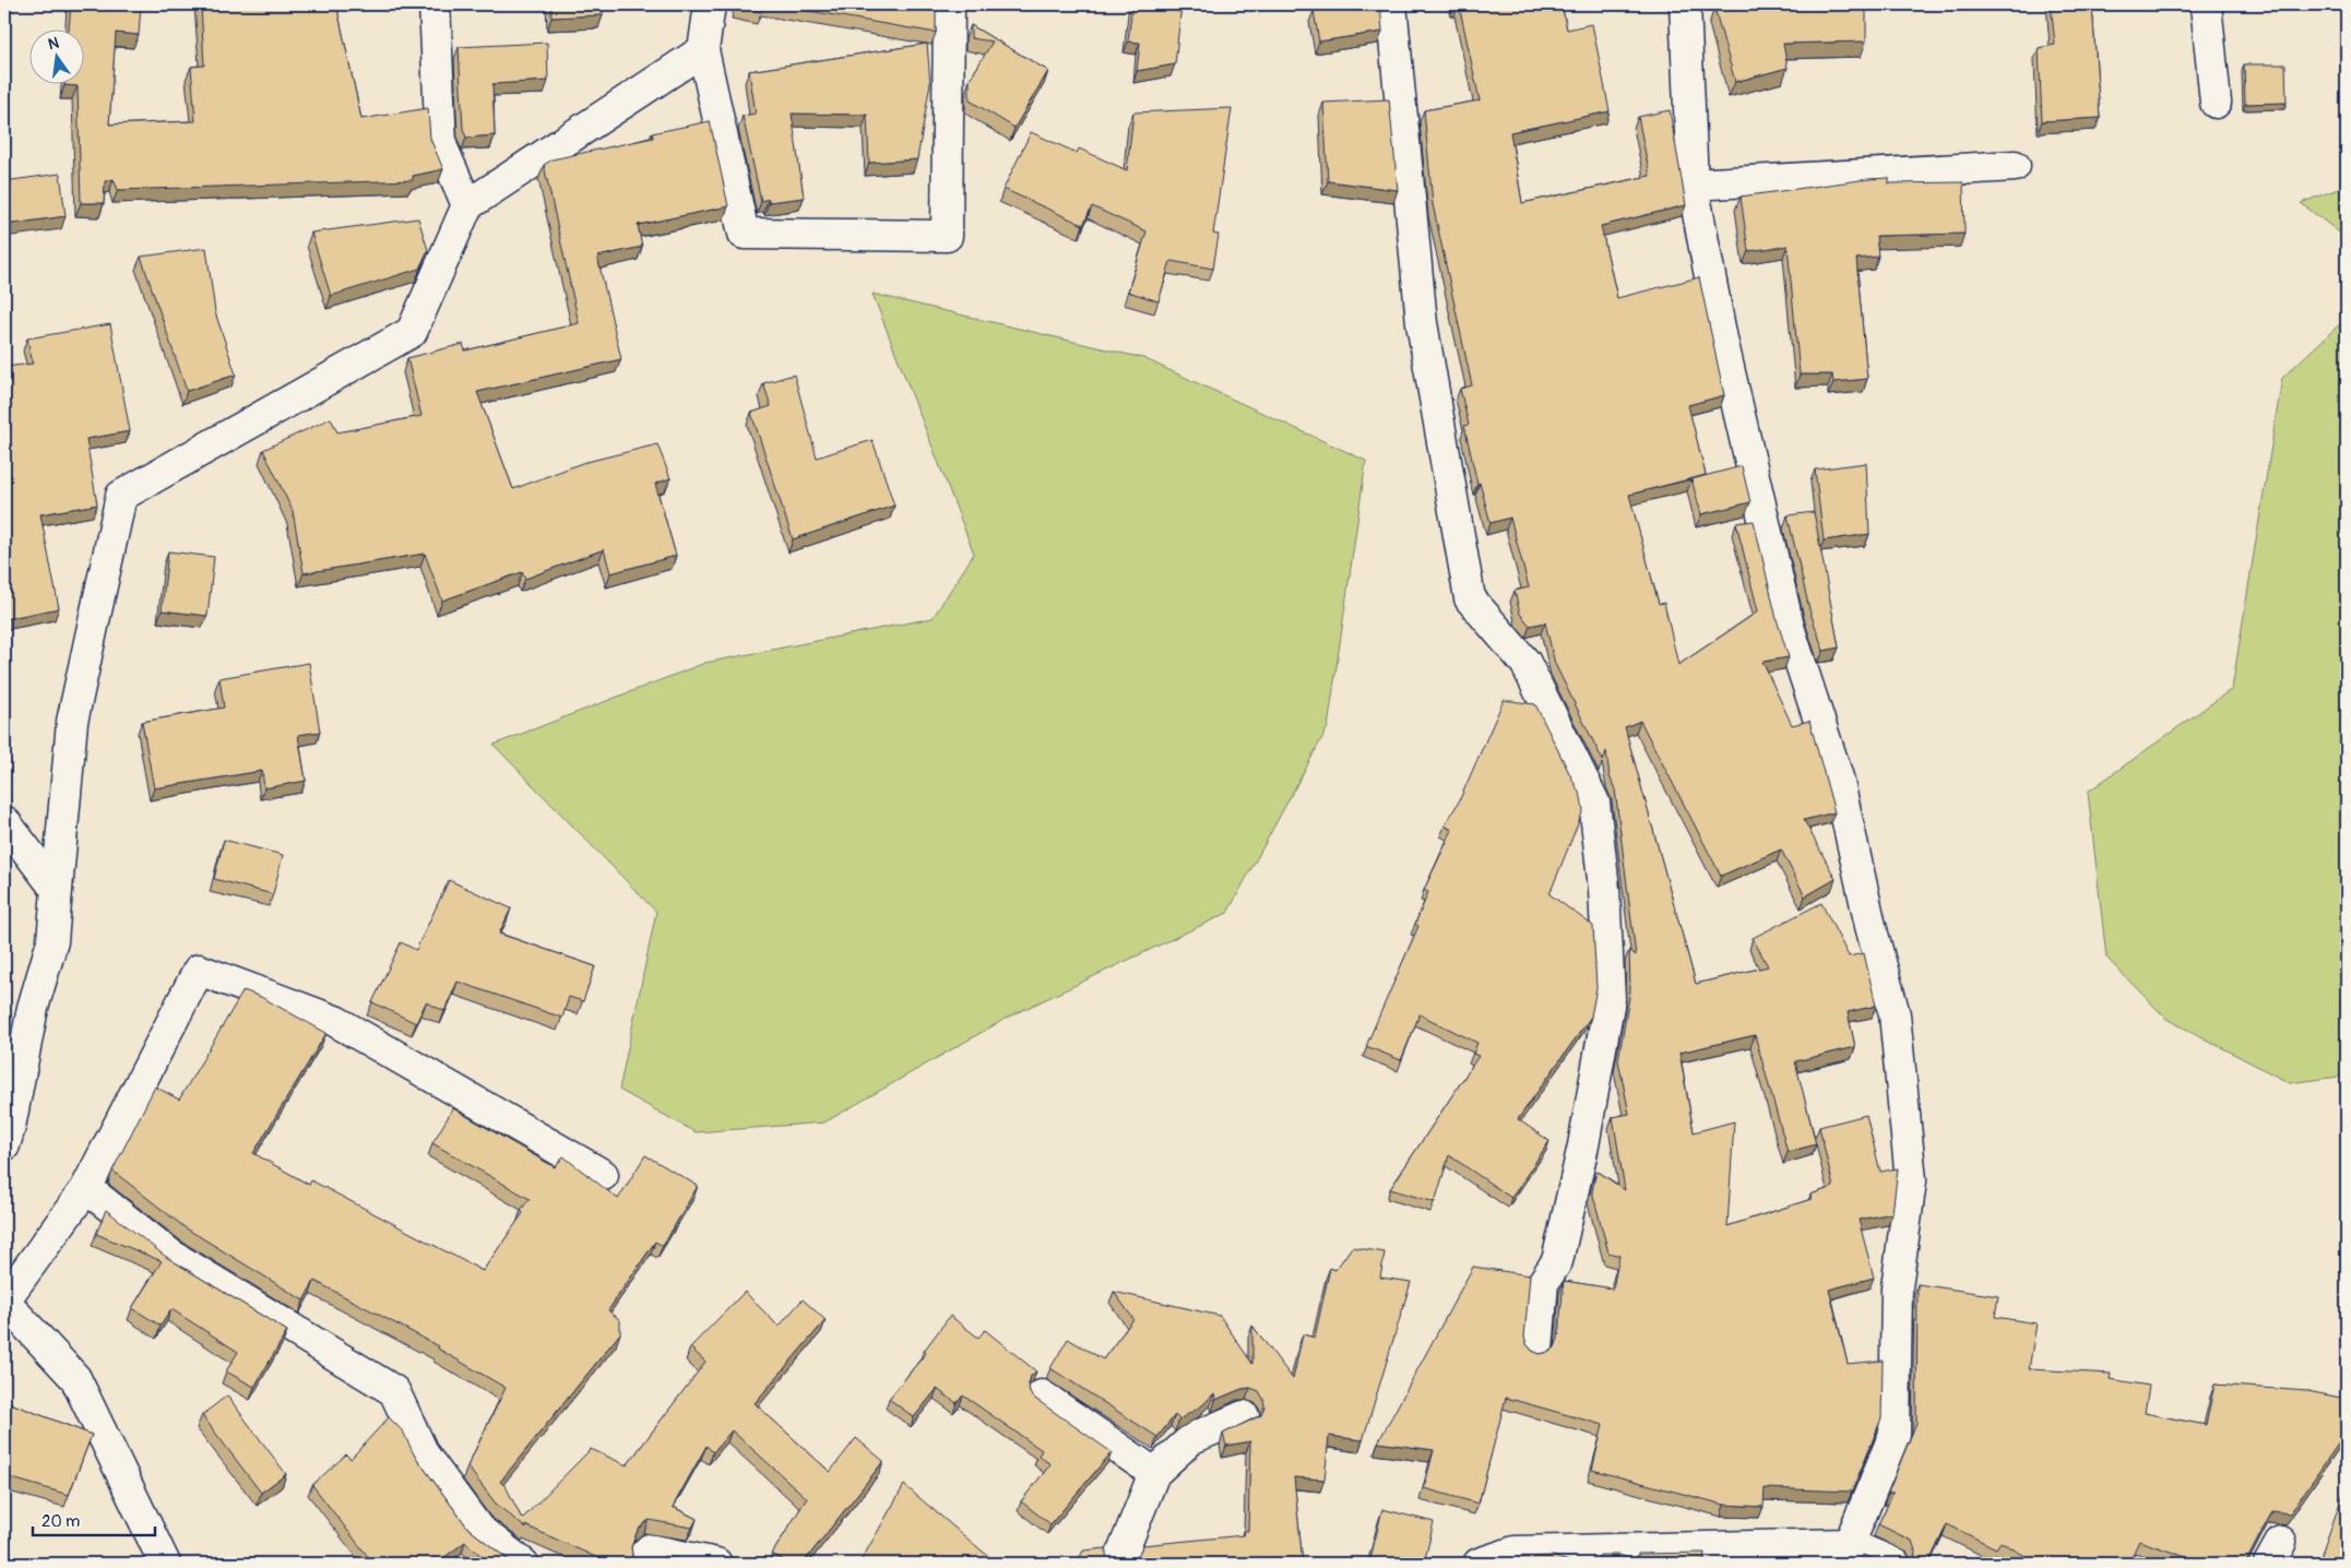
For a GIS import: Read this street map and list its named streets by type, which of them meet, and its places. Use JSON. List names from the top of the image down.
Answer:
{
  "scale_bar": "20 m",
  "north": "top"
}
